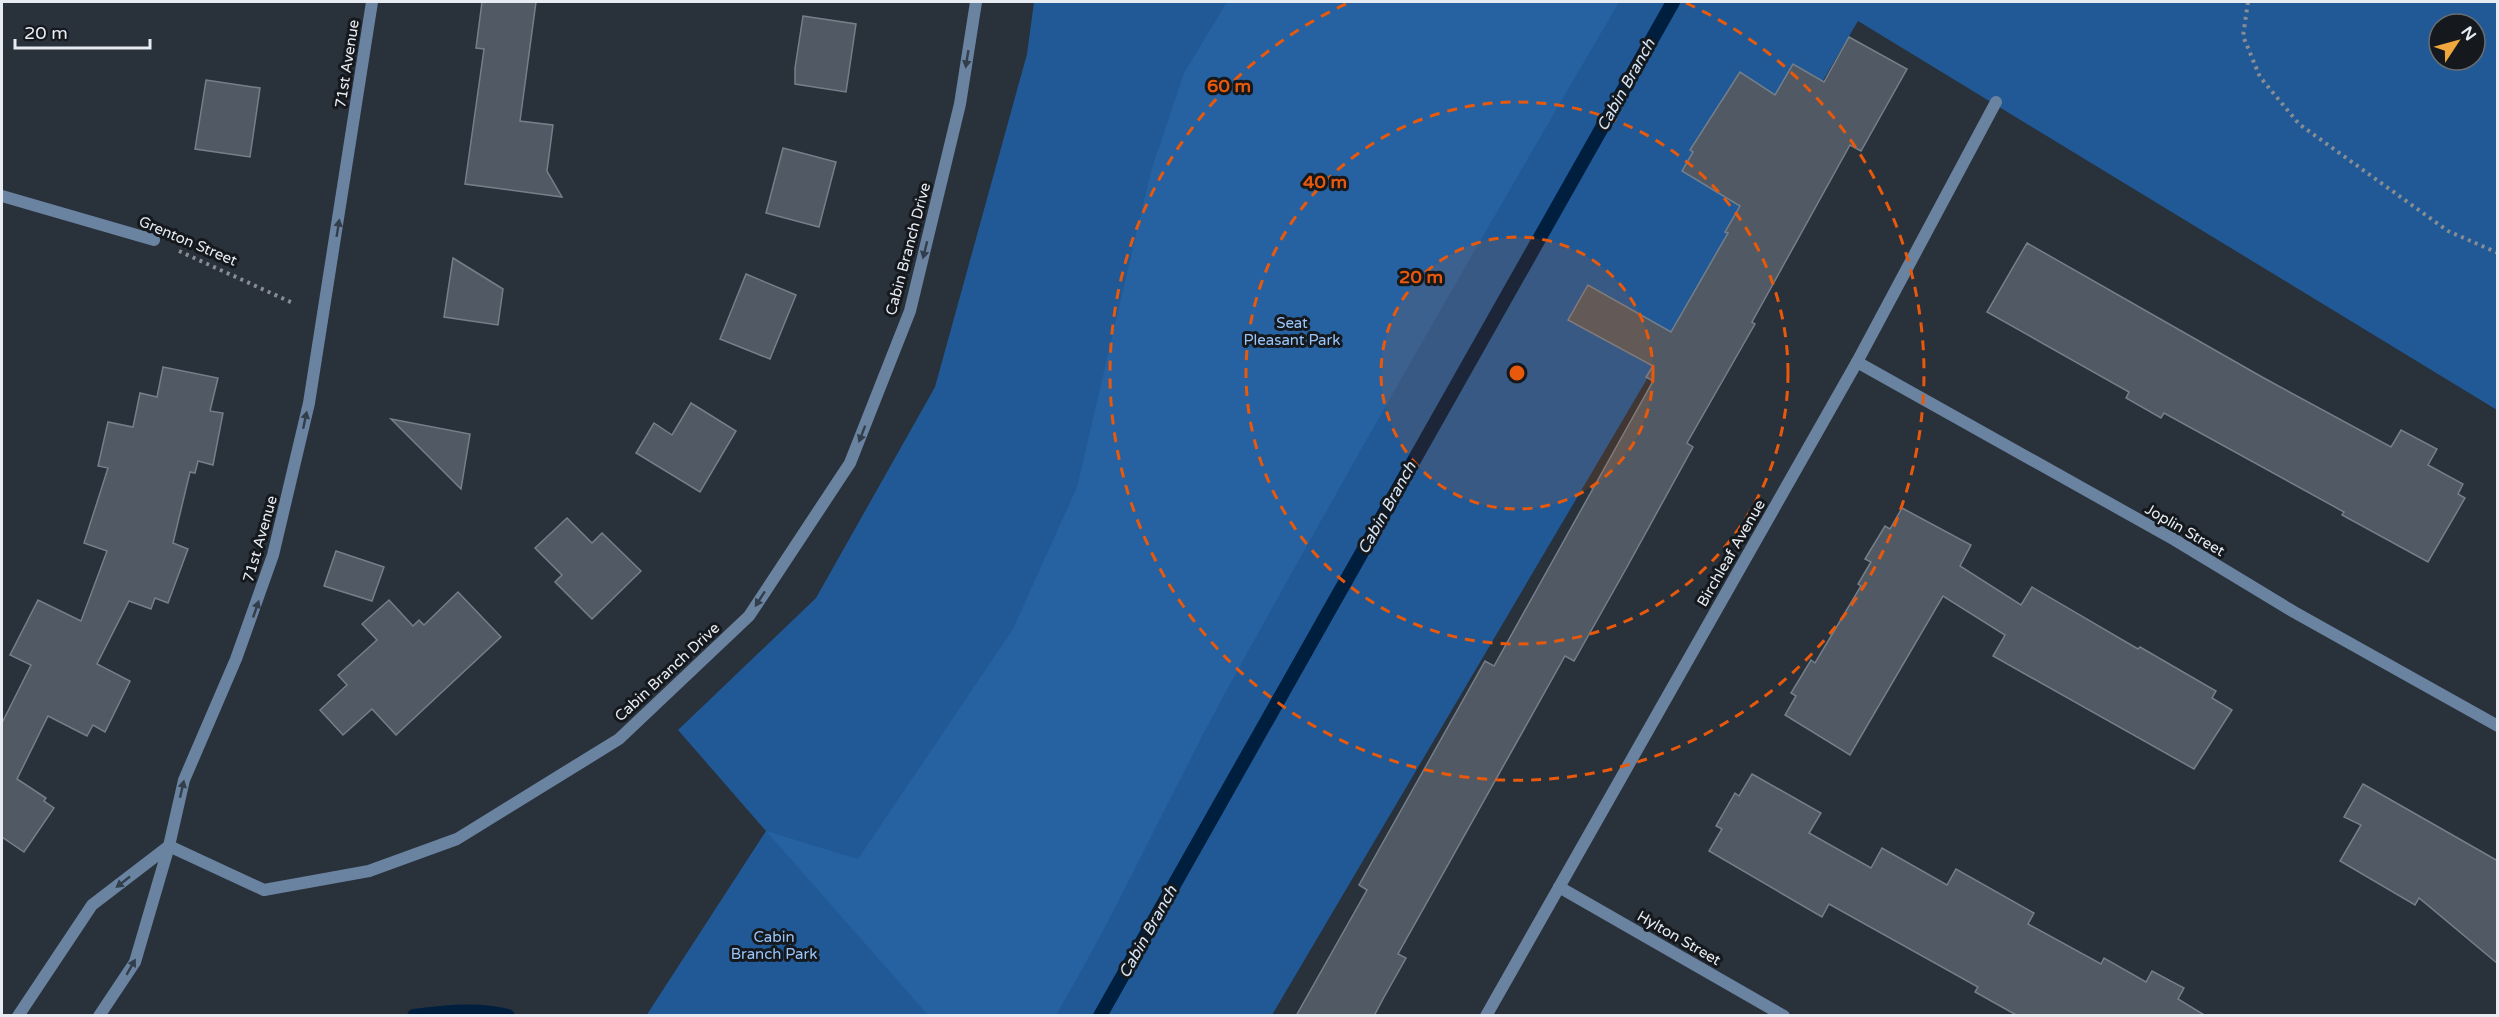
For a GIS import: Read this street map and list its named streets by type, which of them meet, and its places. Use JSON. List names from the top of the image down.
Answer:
{
  "streets": {
    "street": [
      "71st Avenue",
      "Grenton Street",
      "Cabin Branch Drive",
      "Joplin Street",
      "Birchleaf Avenue",
      "Hylton Street"
    ]
  },
  "crossings": [
    ["71st Avenue", "Grenton Street"],
    ["71st Avenue", "Cabin Branch Drive"],
    ["Joplin Street", "Birchleaf Avenue"],
    ["Birchleaf Avenue", "Hylton Street"]
  ],
  "one_way": ["71st Avenue", "Cabin Branch Drive"],
  "water": ["Cabin Branch"],
  "parks": ["Seat Pleasant Park", "Cabin Branch Park"],
  "scale_bar": "20 m",
  "north": "top right",
  "rings": ["60 m", "40 m", "20 m"]
}
